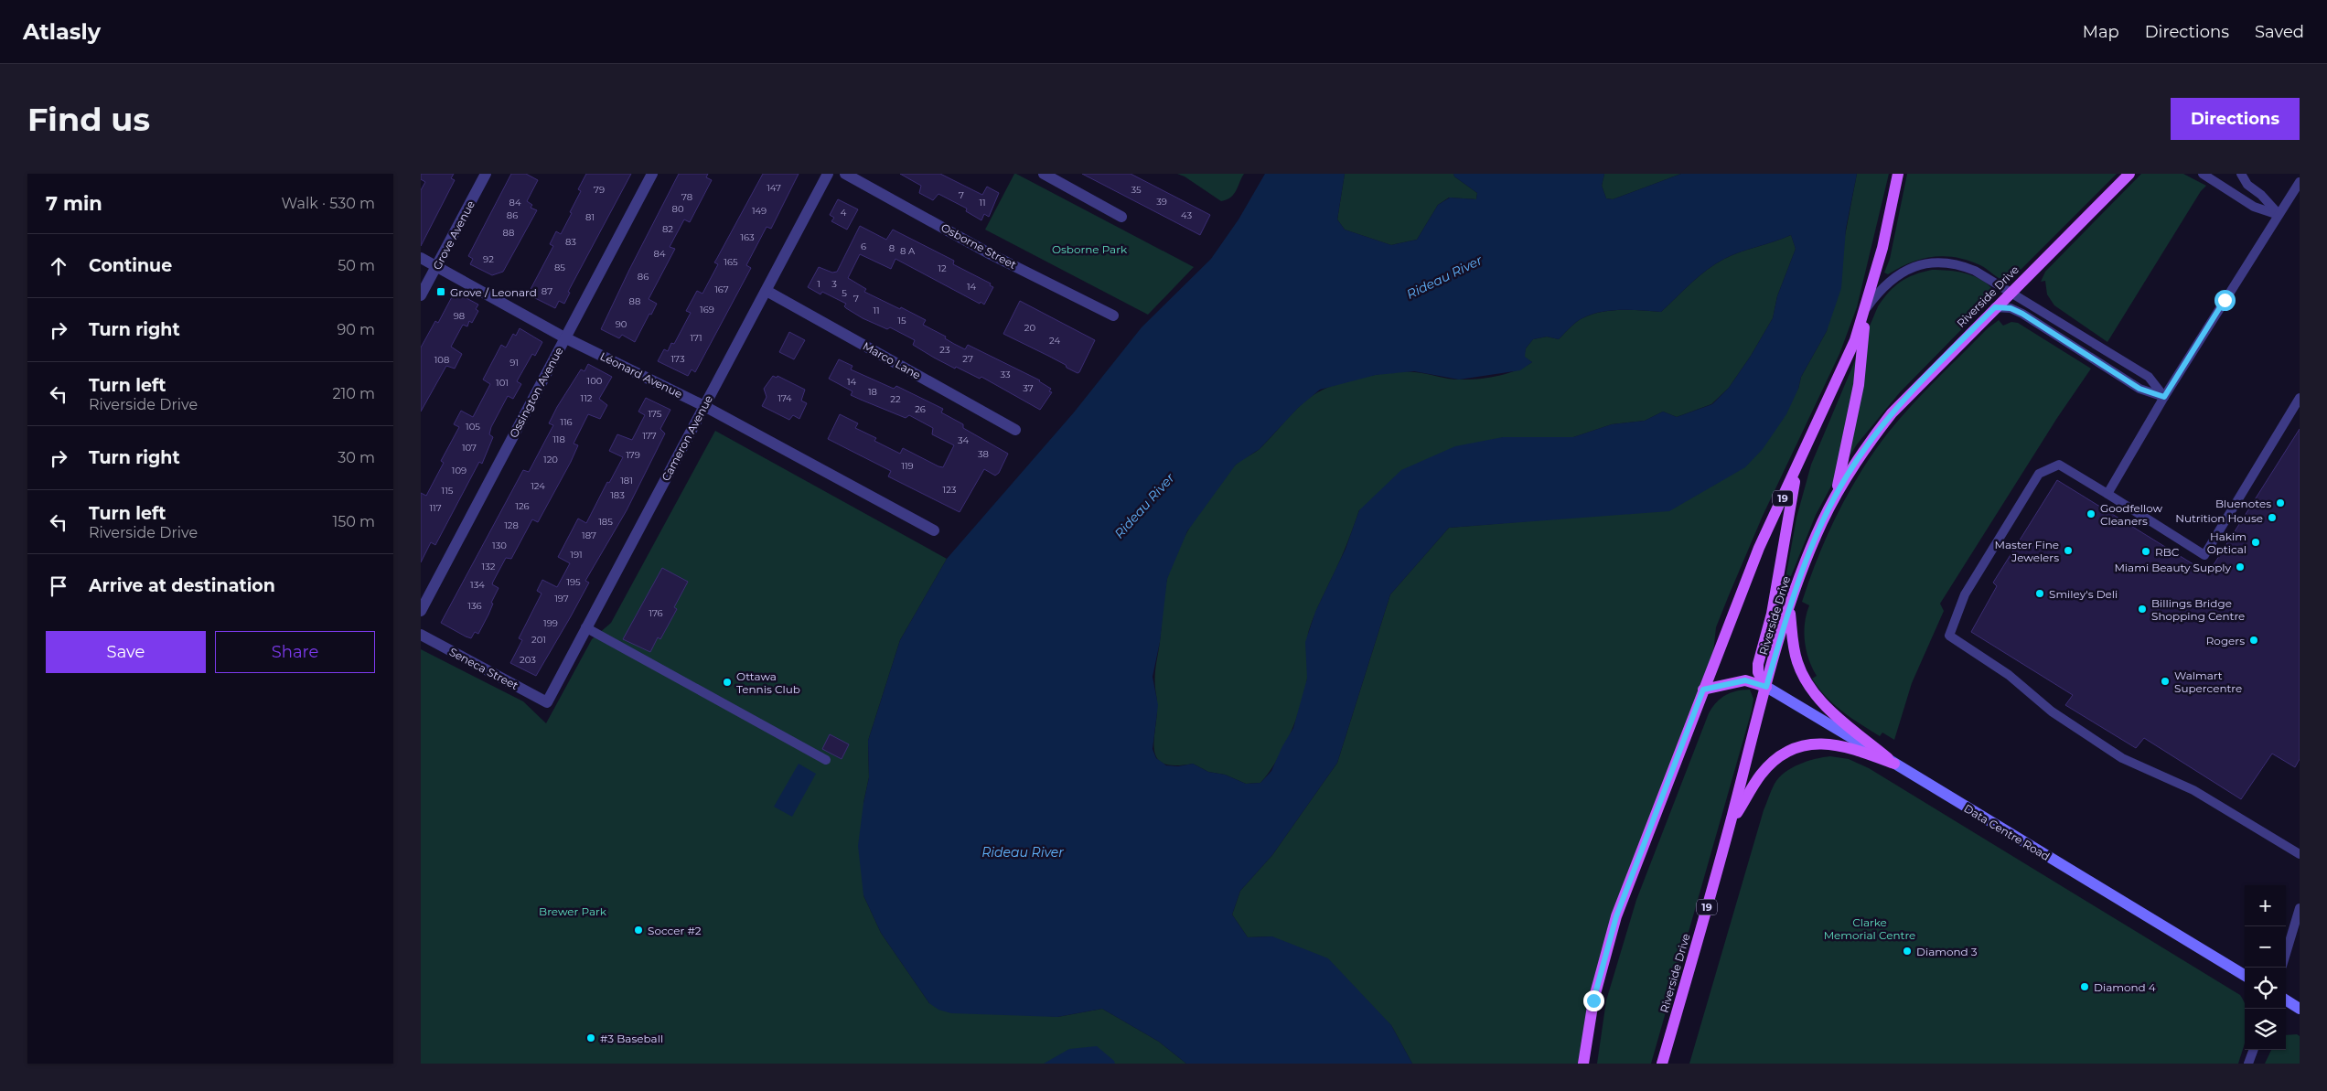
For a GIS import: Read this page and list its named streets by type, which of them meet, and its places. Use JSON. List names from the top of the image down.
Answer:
{
  "streets": {
    "main road": ["Riverside Drive", "19", "Data Centre Road"],
    "street": [
      "Grove Avenue",
      "Osborne Street",
      "Marco Lane",
      "Léonard Avenue",
      "Ossington Avenue",
      "Cameron Avenue",
      "Seneca Street"
    ]
  },
  "crossings": [
    ["Grove Avenue", "Léonard Avenue"],
    ["Riverside Drive", "Data Centre Road"],
    ["Marco Lane", "Cameron Avenue"],
    ["Léonard Avenue", "Ossington Avenue"],
    ["Léonard Avenue", "Cameron Avenue"],
    ["Cameron Avenue", "Seneca Street"]
  ],
  "water": ["Rideau River"],
  "parks": ["Osborne Park", "Brewer Park", "Clarke Memorial Centre"],
  "places": {
    "transit": ["Grove / Leonard"],
    "other": [
      "Bluenotes",
      "Goodfellow Cleaners",
      "Nutrition House",
      "Hakim Optical",
      "Master Fine Jewelers",
      "RBC",
      "Miami Beauty Supply",
      "Smiley's Deli",
      "Billings Bridge Shopping Centre",
      "Rogers",
      "Walmart Supercentre",
      "Ottawa Tennis Club",
      "Soccer #2",
      "Diamond 3",
      "Diamond 4",
      "#3 Baseball"
    ]
  },
  "house_numbers": [
    "147",
    "79",
    "35",
    "7",
    "78",
    "39",
    "84",
    "11",
    "80",
    "149",
    "4",
    "86",
    "43",
    "81",
    "82",
    "88",
    "163",
    "83",
    "6",
    "8",
    "8 A",
    "84",
    "92",
    "165",
    "85",
    "12",
    "86",
    "1",
    "3",
    "14",
    "167",
    "87",
    "5",
    "7",
    "88",
    "169",
    "11",
    "98",
    "15",
    "90",
    "20",
    "171",
    "24",
    "23",
    "173",
    "27",
    "108",
    "91",
    "33",
    "100",
    "14",
    "101",
    "37",
    "18",
    "112",
    "174",
    "22",
    "26",
    "175",
    "116",
    "105",
    "177",
    "118",
    "34",
    "107",
    "38",
    "179",
    "120",
    "119",
    "109",
    "181",
    "124",
    "123",
    "115",
    "183",
    "126",
    "117",
    "185",
    "128",
    "187",
    "130",
    "191",
    "132",
    "195",
    "134",
    "197",
    "136",
    "176",
    "199",
    "201",
    "203"
  ],
  "page": {
    "header": "Atlasly",
    "nav": ["Map", "Directions", "Saved"],
    "buttons": [
      "Directions",
      ["Save", "Share"]
    ],
    "title": "Find us",
    "heading": ["7 min", "Walk · 530 m"],
    "list": [
      ["Continue", "50 m"],
      ["Turn right", "90 m"],
      ["Turn left", "Riverside Drive", "210 m"],
      ["Turn right", "30 m"],
      ["Turn left", "Riverside Drive", "150 m"],
      "Arrive at destination"
    ],
    "map_buttons": ["+", "−"]
  }
}
